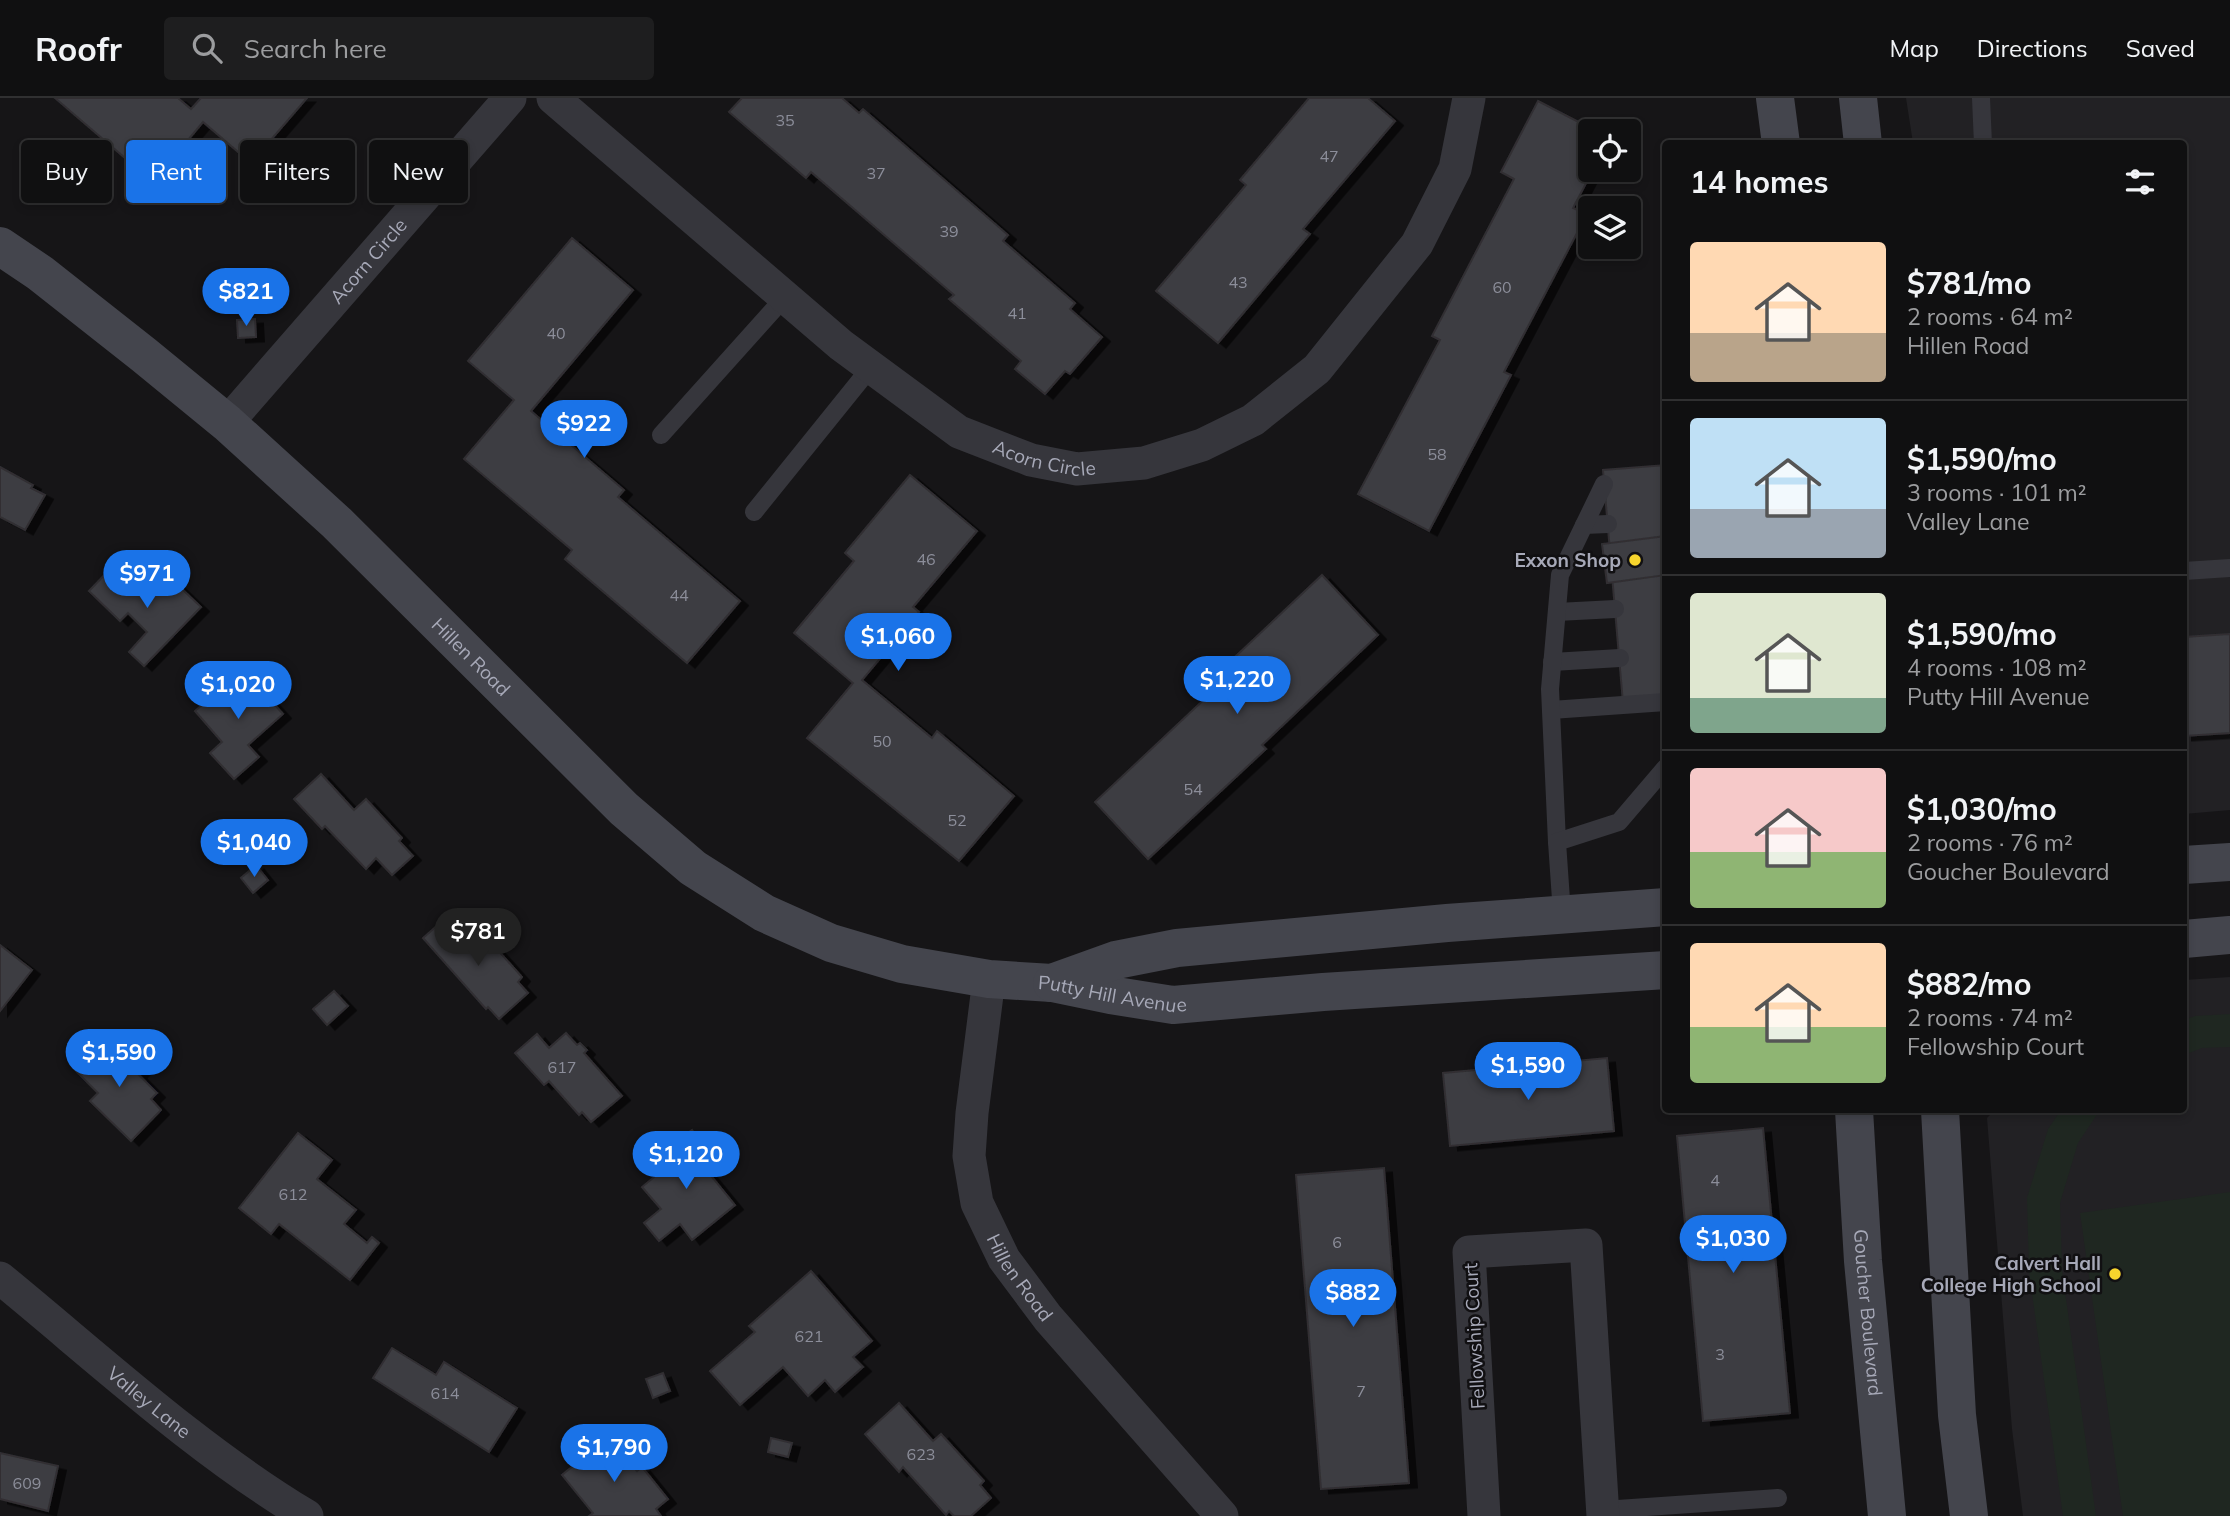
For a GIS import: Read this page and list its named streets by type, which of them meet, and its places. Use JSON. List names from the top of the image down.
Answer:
{
  "streets": {
    "street": [
      "Acorn Circle",
      "Hillen Road",
      "Putty Hill Avenue",
      "Goucher Boulevard",
      "Fellowship Court",
      "Valley Lane"
    ]
  },
  "crossings": [
    ["Acorn Circle", "Hillen Road"],
    ["Hillen Road", "Putty Hill Avenue"]
  ],
  "places": ["Exxon Shop", "Calvert Hall College High School"],
  "house_numbers": [
    "35",
    "47",
    "37",
    "39",
    "43",
    "60",
    "41",
    "40",
    "58",
    "46",
    "44",
    "50",
    "54",
    "52",
    "617",
    "4",
    "612",
    "6",
    "621",
    "3",
    "7",
    "614",
    "623",
    "609"
  ],
  "page": {
    "header": "Roofr",
    "search": "Search here",
    "nav": ["Map", "Directions", "Saved"],
    "chip": [
      "Buy",
      "Rent",
      "Filters",
      "New"
    ],
    "heading": "14 homes",
    "list": [
      {
        "name": "$781/mo",
        "note": "2 rooms · 64 m² · Hillen Road"
      },
      {
        "name": "$1,590/mo",
        "note": "3 rooms · 101 m² · Valley Lane"
      },
      {
        "name": "$1,590/mo",
        "note": "4 rooms · 108 m² · Putty Hill Avenue"
      },
      {
        "name": "$1,030/mo",
        "note": "2 rooms · 76 m² · Goucher Boulevard"
      },
      {
        "name": "$882/mo",
        "note": "2 rooms · 74 m² · Fellowship Court"
      }
    ],
    "price": [
      "$821",
      "$922",
      "$971",
      "$1,060",
      "$1,220",
      "$1,020",
      "$1,040",
      "$781",
      "$1,590",
      "$1,590",
      "$1,120",
      "$1,030",
      "$882",
      "$1,790"
    ]
  }
}
